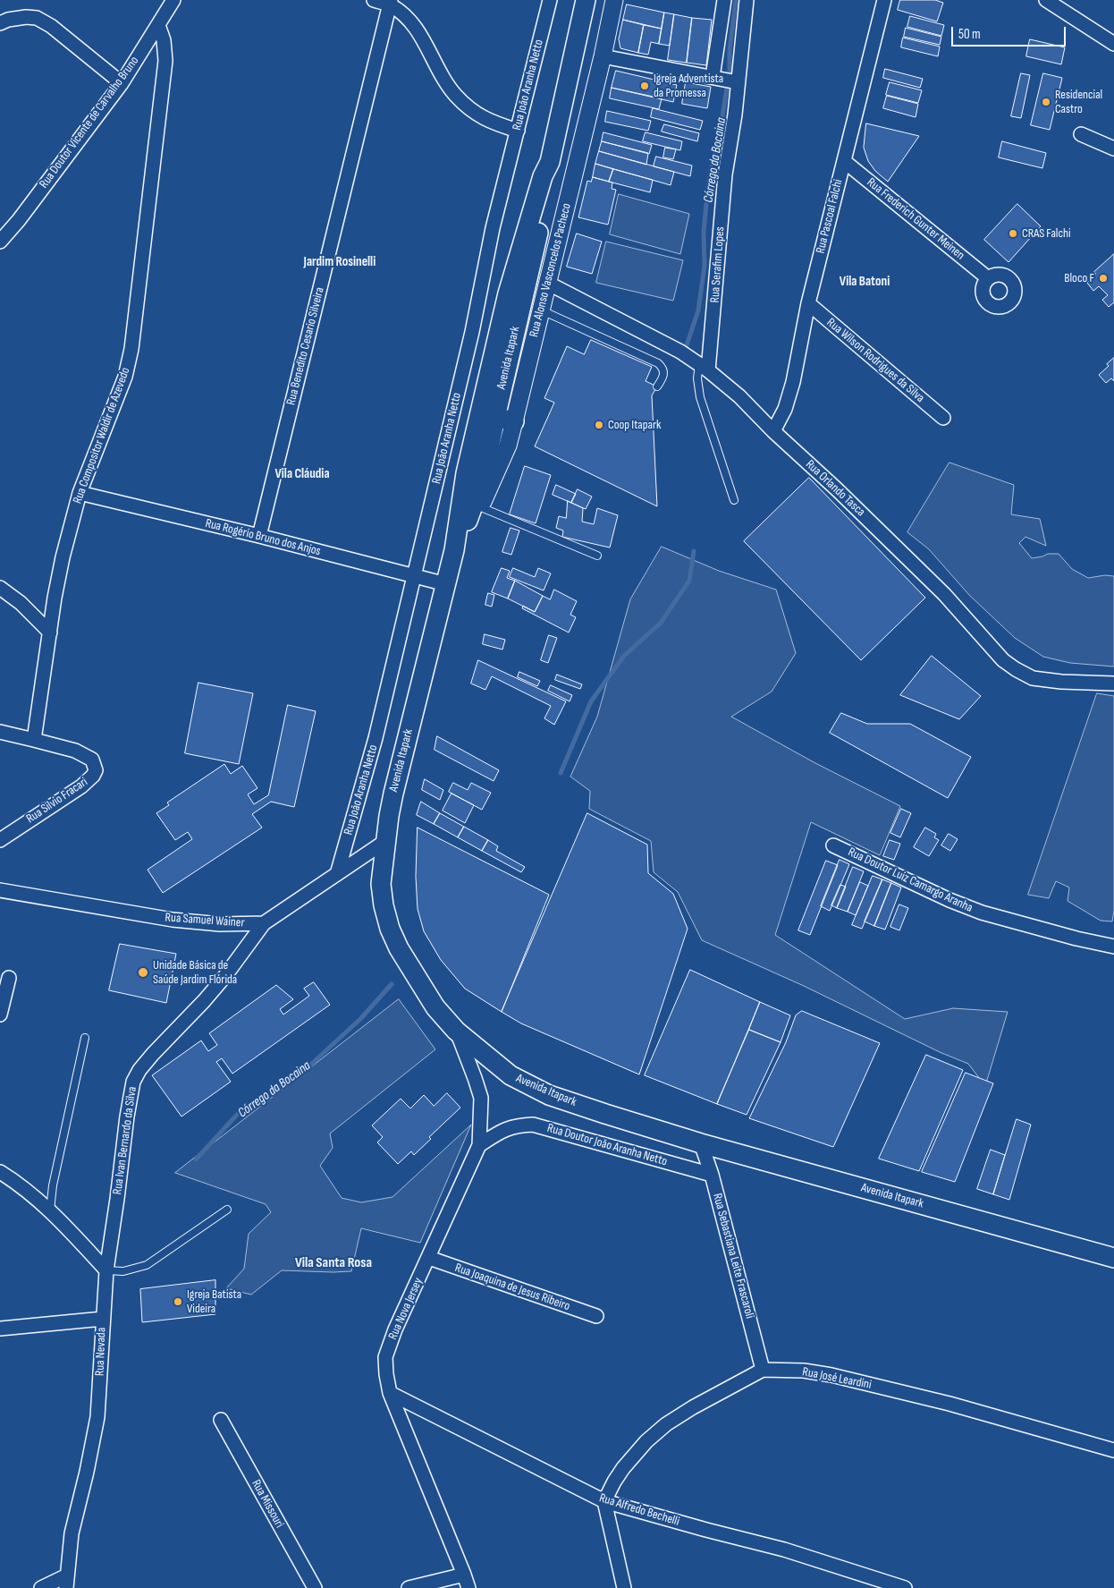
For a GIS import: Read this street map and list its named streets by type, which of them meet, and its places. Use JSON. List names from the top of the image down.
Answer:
{
  "streets": {
    "main road": ["Avenida Itapark"],
    "street": [
      "Rua João Aranha Netto",
      "Rua Doutor Vicente de Carvalho Bruno",
      "Rua Pascoal Falchi",
      "Rua Frederich Gunter Meinen",
      "Rua Serafim Lopes",
      "Rua Alonso Vasconcelos Pacheco",
      "Rua Benedito Cesario Silveira",
      "Rua Wilson Rodrigues da Silva",
      "Rua Compositor Waldir de Azevedo",
      "Rua Orlando Tasca",
      "Rua Rogério Bruno dos Anjos",
      "Rua Silvio Fracari",
      "Rua Doutor Luiz Camargo Aranha",
      "Rua Samuel Wainer",
      "Rua Ivan Bernardo da Silva",
      "Rua Doutor João Aranha Netto",
      "Rua Sebastiana Leite Frascaroli",
      "Rua Joaquina de Jesus Ribeiro",
      "Rua Nova Jersey",
      "Rua Nevada",
      "Rua José Leardini",
      "Rua Missouri",
      "Rua Alfredo Bechelli"
    ]
  },
  "crossings": [
    ["Rua João Aranha Netto", "Rua Rogério Bruno dos Anjos"],
    ["Rua Doutor Vicente de Carvalho Bruno", "Rua Compositor Waldir de Azevedo"],
    ["Rua Pascoal Falchi", "Rua Frederich Gunter Meinen"],
    ["Rua Pascoal Falchi", "Rua Wilson Rodrigues da Silva"],
    ["Rua Pascoal Falchi", "Rua Orlando Tasca"],
    ["Rua Serafim Lopes", "Rua Orlando Tasca"],
    ["Rua Alonso Vasconcelos Pacheco", "Avenida Itapark"],
    ["Rua Alonso Vasconcelos Pacheco", "Rua Orlando Tasca"],
    ["Rua Benedito Cesario Silveira", "Rua Rogério Bruno dos Anjos"],
    ["Avenida Itapark", "Rua Rogério Bruno dos Anjos"],
    ["Avenida Itapark", "Rua Sebastiana Leite Frascaroli"],
    ["Avenida Itapark", "Rua Nova Jersey"],
    ["Rua Compositor Waldir de Azevedo", "Rua Rogério Bruno dos Anjos"],
    ["Rua Compositor Waldir de Azevedo", "Rua Silvio Fracari"],
    ["Rua Samuel Wainer", "Rua Ivan Bernardo da Silva"],
    ["Rua Ivan Bernardo da Silva", "Rua Nevada"],
    ["Rua Doutor João Aranha Netto", "Rua Sebastiana Leite Frascaroli"],
    ["Rua Doutor João Aranha Netto", "Rua Nova Jersey"],
    ["Rua Sebastiana Leite Frascaroli", "Rua José Leardini"],
    ["Rua Joaquina de Jesus Ribeiro", "Rua Nova Jersey"],
    ["Rua Nova Jersey", "Rua Alfredo Bechelli"],
    ["Rua José Leardini", "Rua Alfredo Bechelli"]
  ],
  "districts": [
    "Jardim Rosinelli",
    "Vila Batoni",
    "Vila Cláudia",
    "Vila Santa Rosa"
  ],
  "water": ["Córrego da Bocaina"],
  "places": [
    "Igreja Adventista da Promessa",
    "Residencial Castro",
    "CRAS Falchi",
    "Bloco F",
    "Coop Itapark",
    "Unidade Básica de Saúde Jardim Flórida",
    "Igreja Batista Videira"
  ],
  "scale_bar": "50 m"
}
